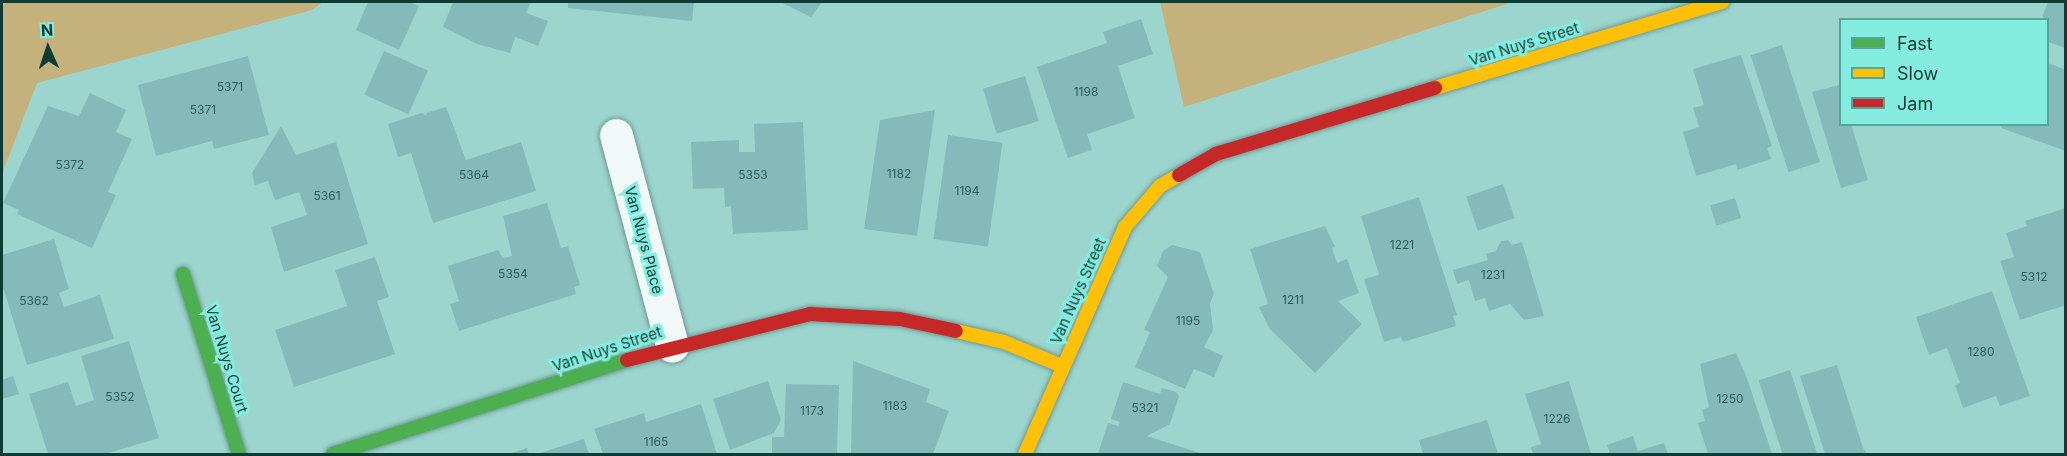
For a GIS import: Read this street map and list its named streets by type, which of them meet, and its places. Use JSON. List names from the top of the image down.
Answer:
{
  "streets": {
    "street": ["Van Nuys Street", "Van Nuys Place", "Van Nuys Court"]
  },
  "crossings": [
    ["Van Nuys Street", "Van Nuys Place"]
  ],
  "house_numbers": [
    "5371",
    "1198",
    "5371",
    "5372",
    "1182",
    "5364",
    "5353",
    "1194",
    "5361",
    "1221",
    "5354",
    "1231",
    "5312",
    "1211",
    "5362",
    "1195",
    "1280",
    "5352",
    "1250",
    "1183",
    "5321",
    "1173",
    "1226",
    "1165"
  ],
  "legend": ["Fast", "Slow", "Jam"],
  "north": "top"
}
